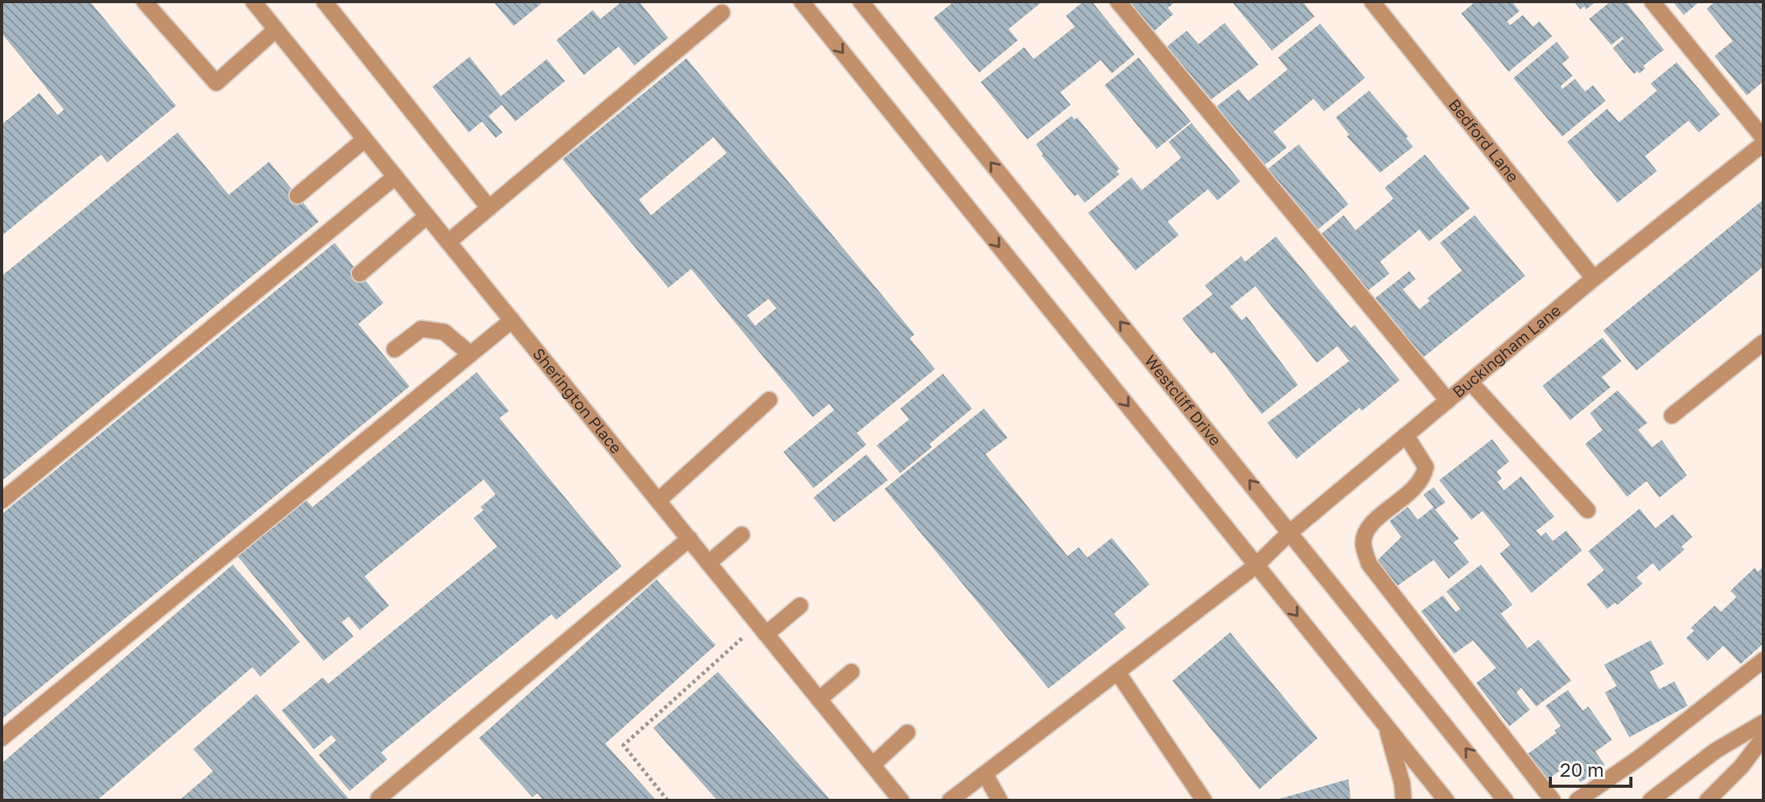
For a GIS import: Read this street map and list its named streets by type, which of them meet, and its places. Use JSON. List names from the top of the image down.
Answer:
{
  "streets": {
    "street": [
      "Bedford Lane",
      "Buckingham Lane",
      "Westcliff Drive",
      "Sherington Place"
    ]
  },
  "crossings": [
    ["Bedford Lane", "Buckingham Lane"],
    ["Buckingham Lane", "Westcliff Drive"]
  ],
  "scale_bar": "20 m"
}
